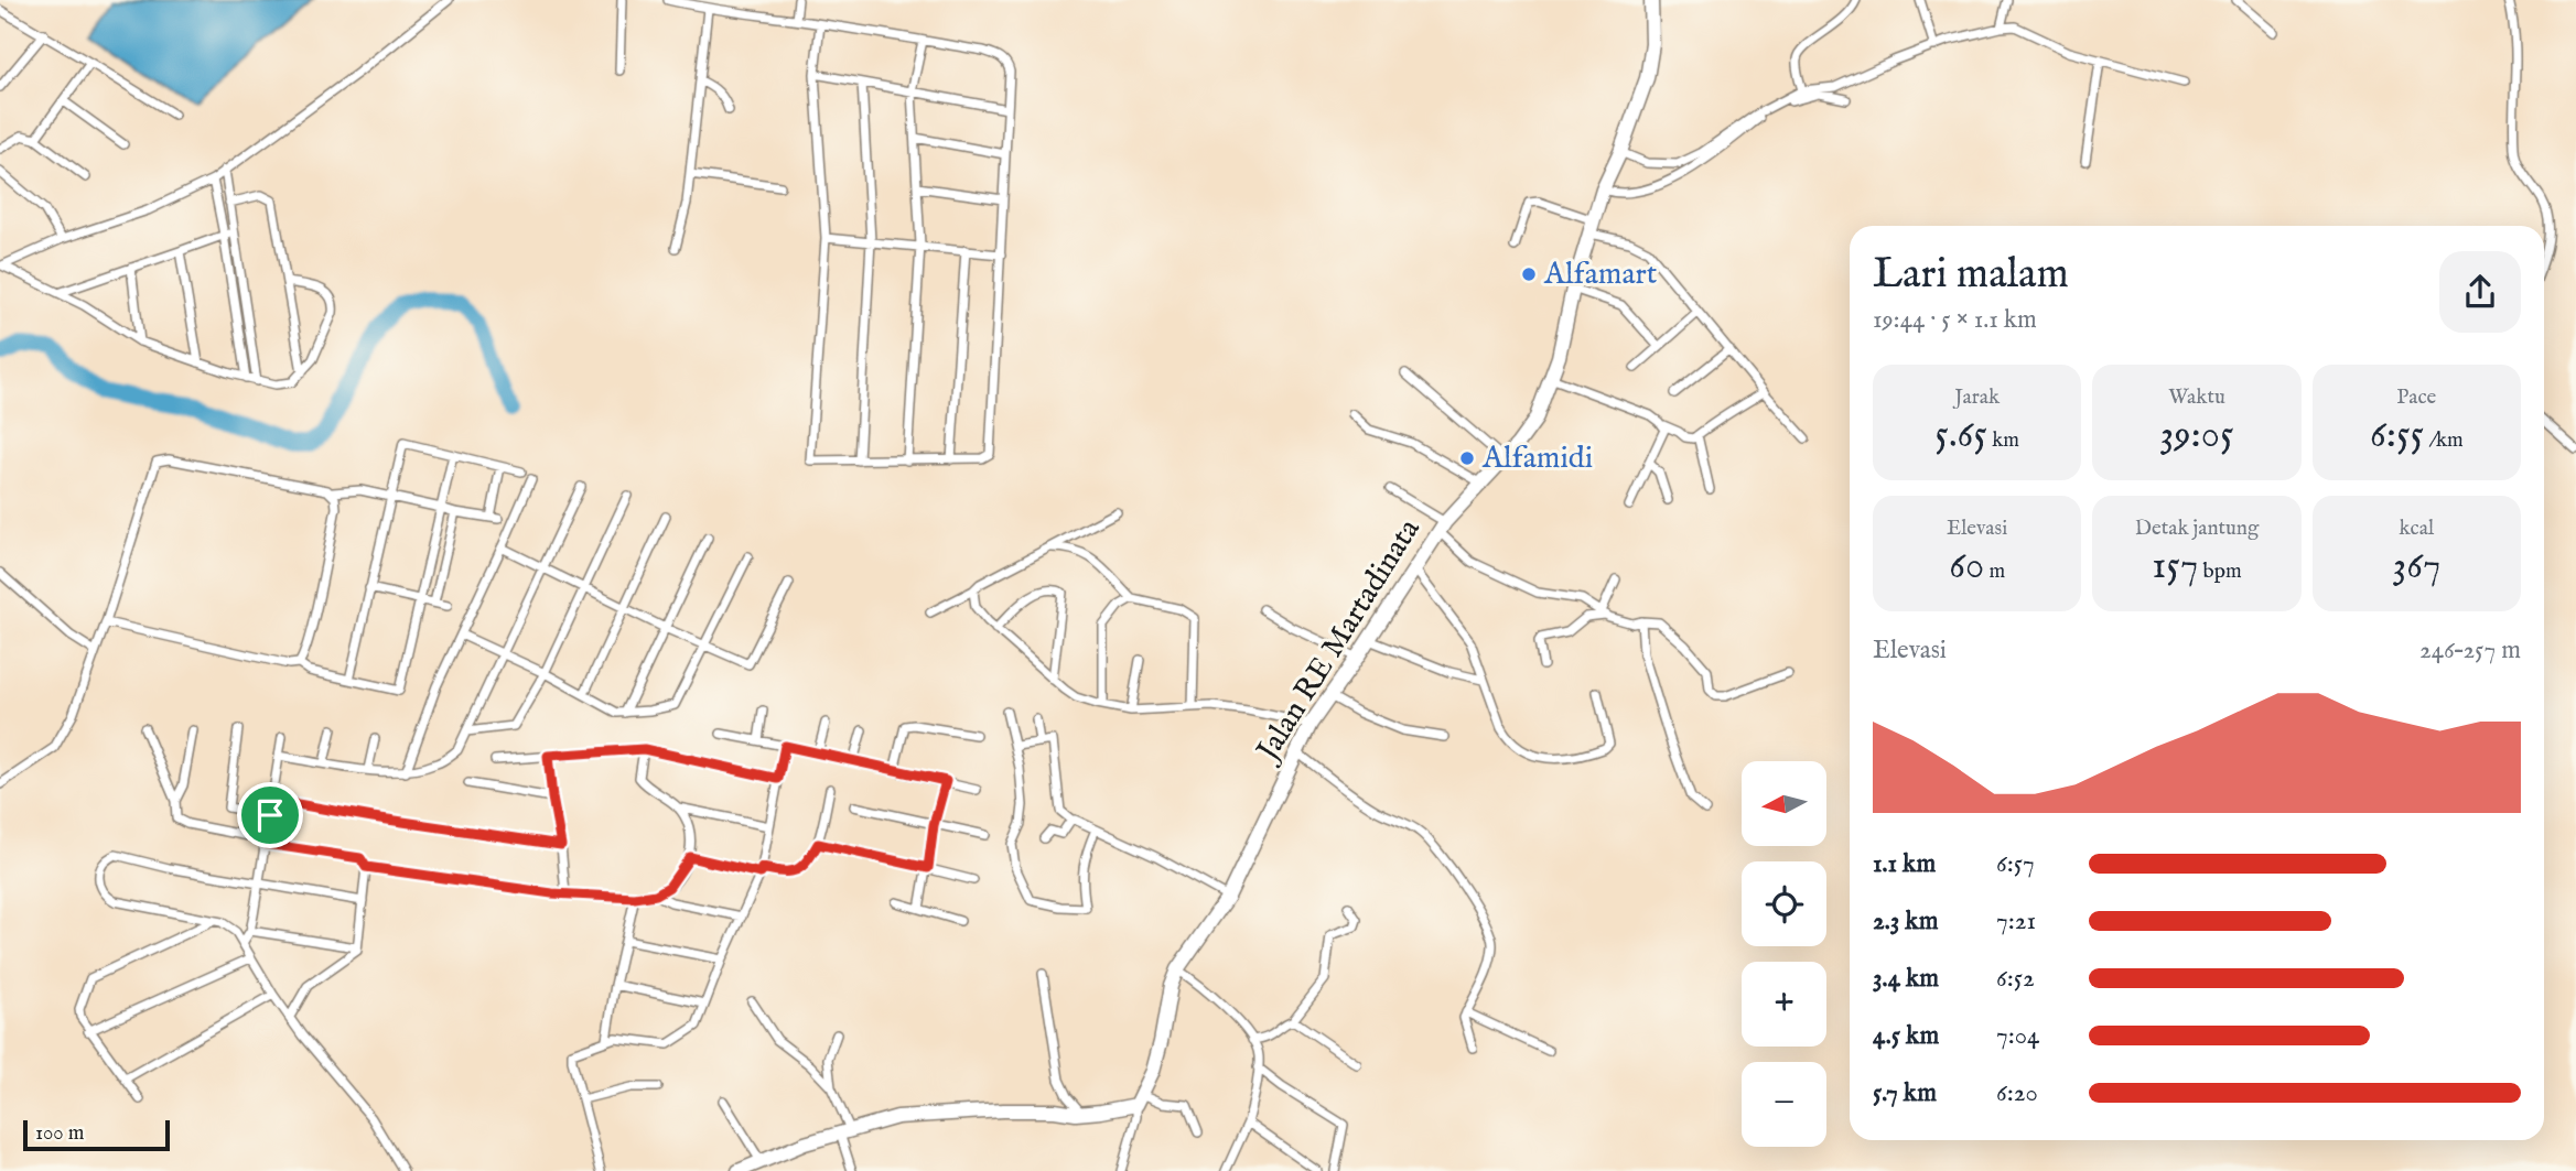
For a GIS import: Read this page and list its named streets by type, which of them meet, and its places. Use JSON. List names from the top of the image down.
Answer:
{
  "streets": {
    "highway": ["Jalan RE Martadinata"]
  },
  "places": ["Alfamart", "Alfamidi"],
  "scale_bar": "100 m",
  "north": "left",
  "page": {
    "heading": ["Lari malam", "19:44 · 5 × 1.1 km"],
    "stats": [
      ["Jarak", "5.65 km"],
      ["Waktu", "39:05"],
      ["Pace", "6:55 /km"],
      ["Elevasi", "60 m"],
      ["Detak jantung", "157 bpm"],
      ["kcal", "367"]
    ],
    "chart": ["Elevasi", "246–257 m"],
    "map_buttons": ["+", "−"],
    "list": [
      {
        "name": "1.1 km",
        "note": "6:57"
      },
      {
        "name": "2.3 km",
        "note": "7:21"
      },
      {
        "name": "3.4 km",
        "note": "6:52"
      },
      {
        "name": "4.5 km",
        "note": "7:04"
      },
      {
        "name": "5.7 km",
        "note": "6:20"
      }
    ],
    "scale": "100 m"
  }
}
